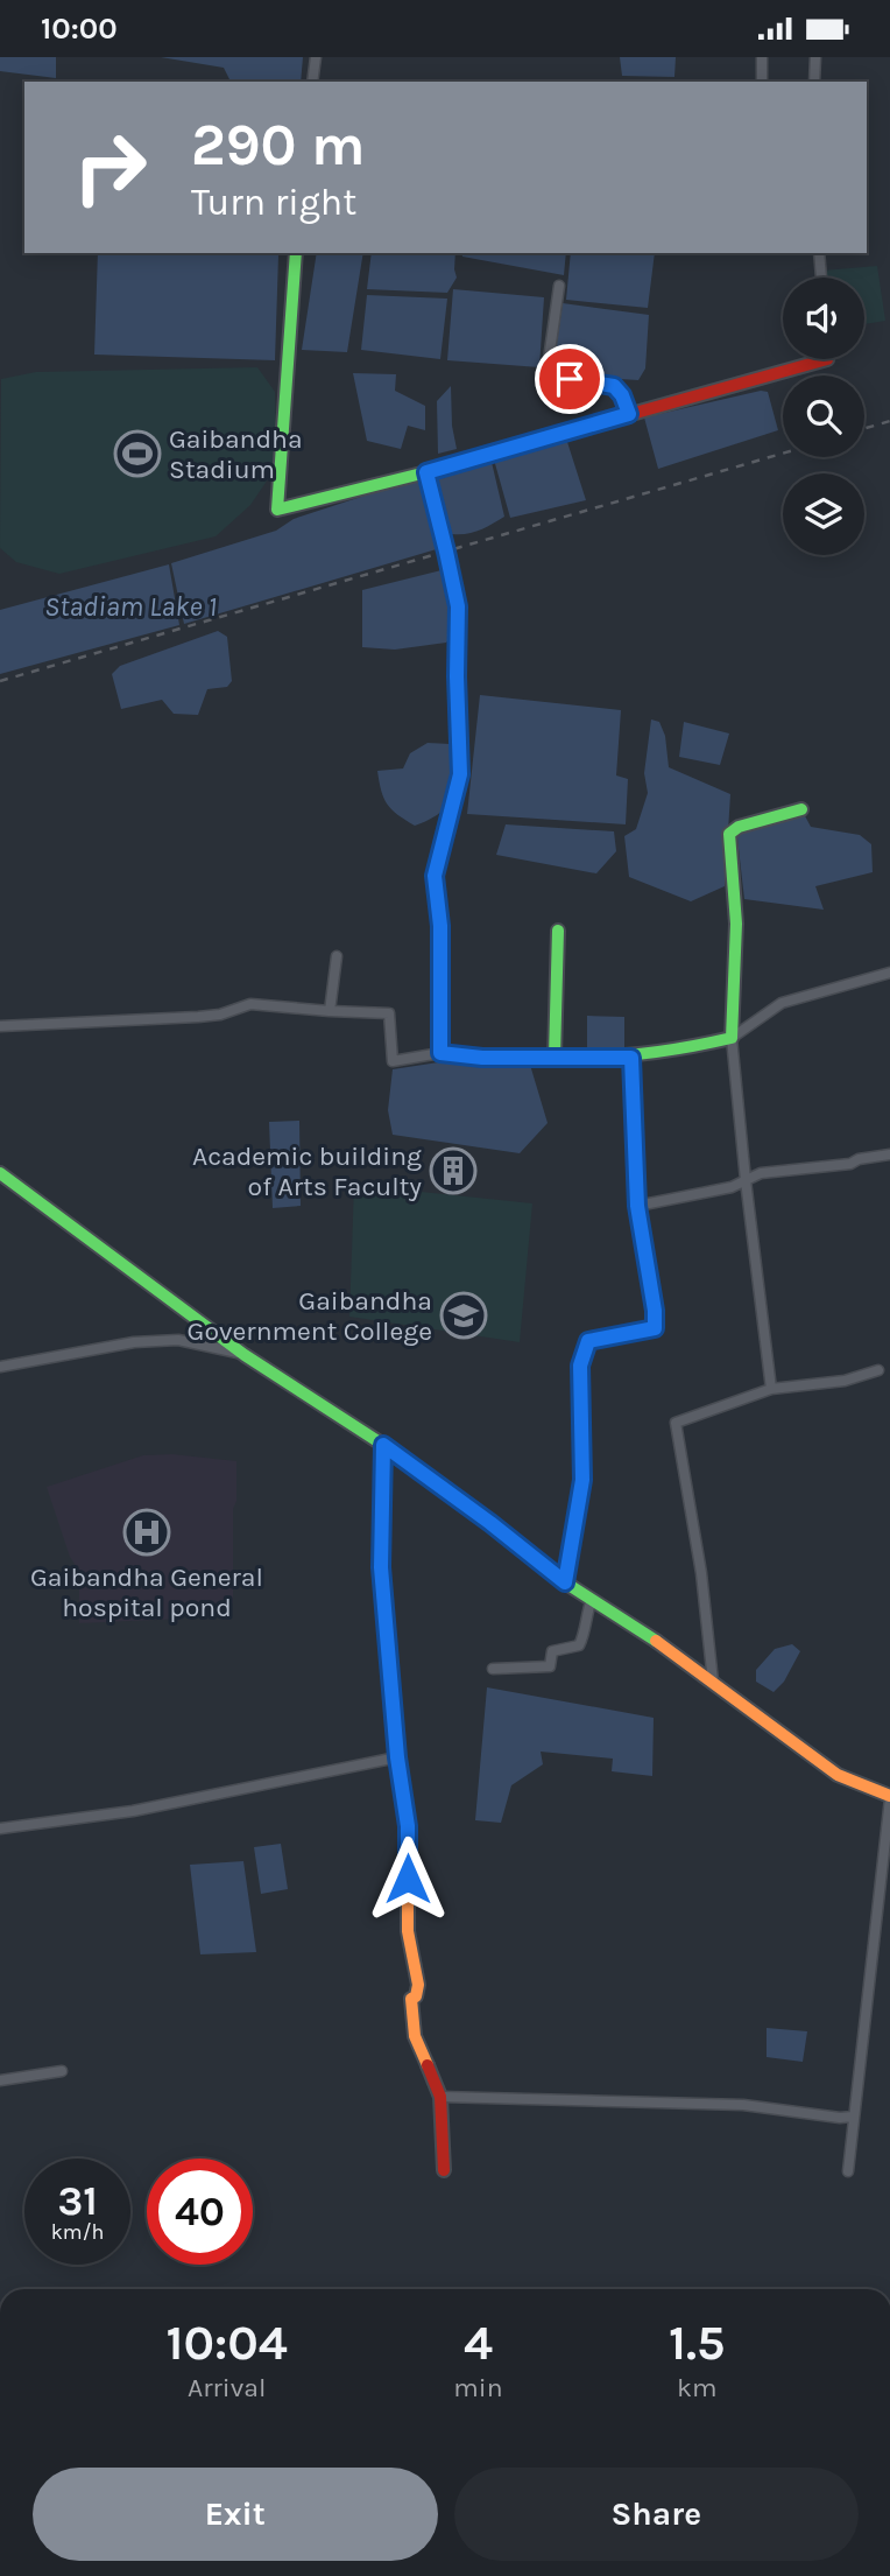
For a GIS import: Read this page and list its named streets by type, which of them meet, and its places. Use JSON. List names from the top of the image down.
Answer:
{
  "water": ["Stadiam Lake 1"],
  "places": {
    "sports": ["Gaibandha Stadium"],
    "building": ["Academic building of Arts Faculty"],
    "school or university": ["Gaibandha Government College"],
    "hospital": ["Gaibandha General hospital pond"]
  },
  "page": {
    "status": "10:00",
    "turn": ["290 m", "Turn right"],
    "speed": "31 km/h",
    "limit": "40",
    "eta": [
      "10:04",
      "Arrival",
      "4",
      "min",
      "1.5",
      "km"
    ],
    "buttons": ["Exit", "Share"]
  }
}
